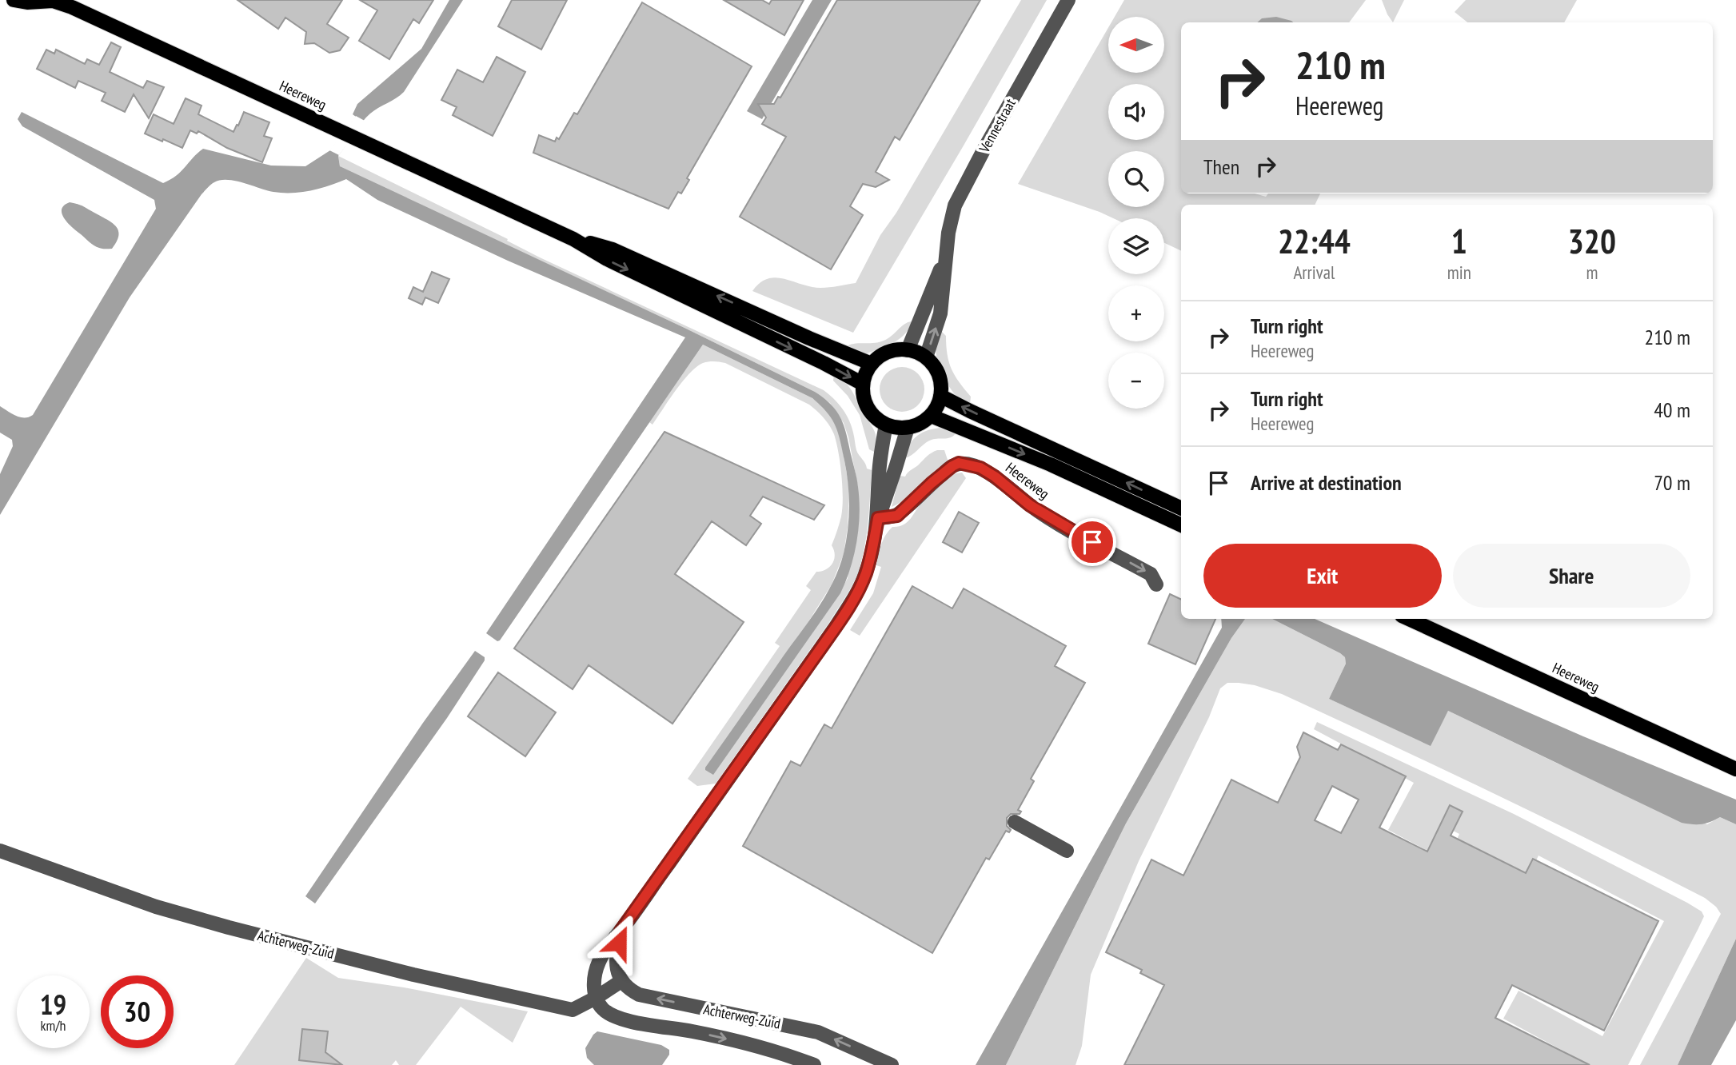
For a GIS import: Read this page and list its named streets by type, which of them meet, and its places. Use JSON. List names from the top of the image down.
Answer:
{
  "streets": {
    "main road": ["Heereweg"],
    "street": ["Vennestraat", "Achterweg-Zuid"]
  },
  "crossings": [
    ["Heereweg", "Vennestraat"]
  ],
  "north": "left",
  "page": {
    "map_buttons": ["+", "−"],
    "turn": ["210 m", "Heereweg"],
    "then": "Then",
    "eta": [
      "22:44",
      "Arrival",
      "1",
      "min",
      "320",
      "m"
    ],
    "list": [
      {
        "name": "Turn right",
        "note": "Heereweg",
        "value": "210 m"
      },
      {
        "name": "Turn right",
        "note": "Heereweg",
        "value": "40 m"
      },
      {
        "name": "Arrive at destination",
        "value": "70 m"
      }
    ],
    "buttons": ["Exit", "Share"],
    "speed": "19 km/h",
    "limit": "30"
  }
}
